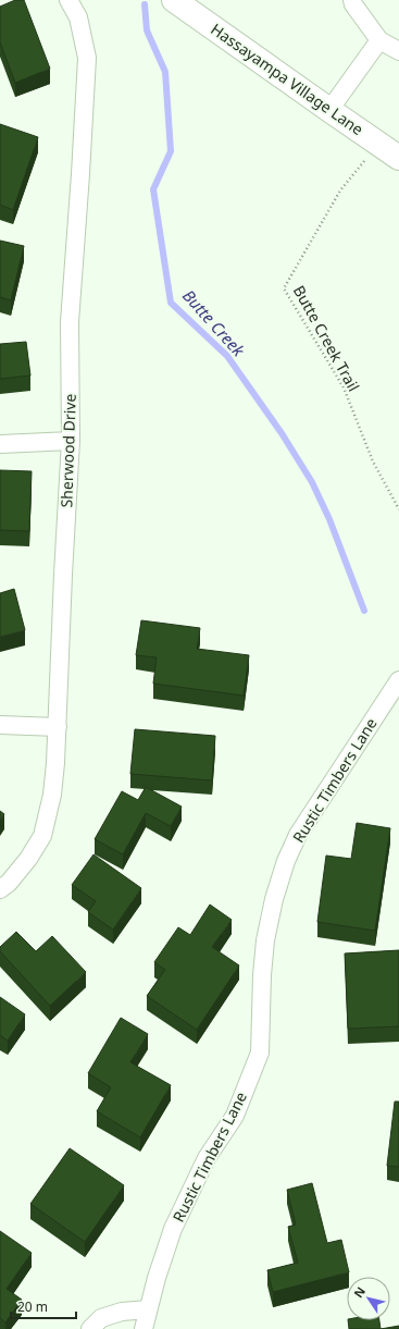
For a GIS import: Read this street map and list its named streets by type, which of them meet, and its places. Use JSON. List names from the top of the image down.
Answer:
{
  "streets": {
    "street": ["Hassayampa Village Lane", "Sherwood Drive", "Rustic Timbers Lane"],
    "path": ["Butte Creek Trail"]
  },
  "crossings": [
    ["Hassayampa Village Lane", "Butte Creek Trail"]
  ],
  "water": ["Butte Creek"],
  "scale_bar": "20 m",
  "north": "top left"
}
